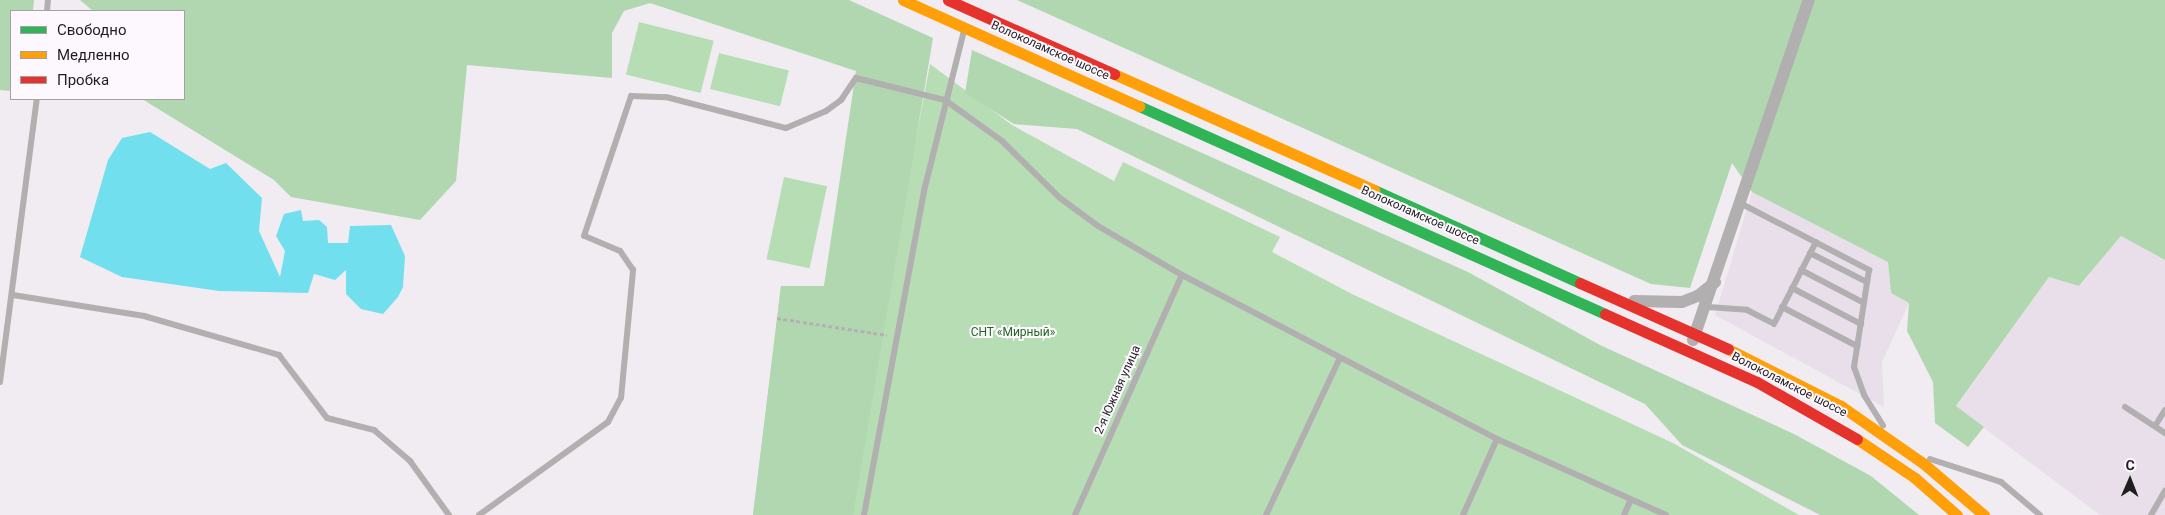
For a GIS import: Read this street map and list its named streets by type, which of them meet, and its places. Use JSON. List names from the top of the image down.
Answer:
{
  "streets": {
    "main road": ["Волоколамское шоссе"],
    "lane": ["2-я Южная улица"]
  },
  "parks": ["СНТ «Мирный»"],
  "legend": ["Свободно", "Медленно", "Пробка"],
  "north": "top"
}
